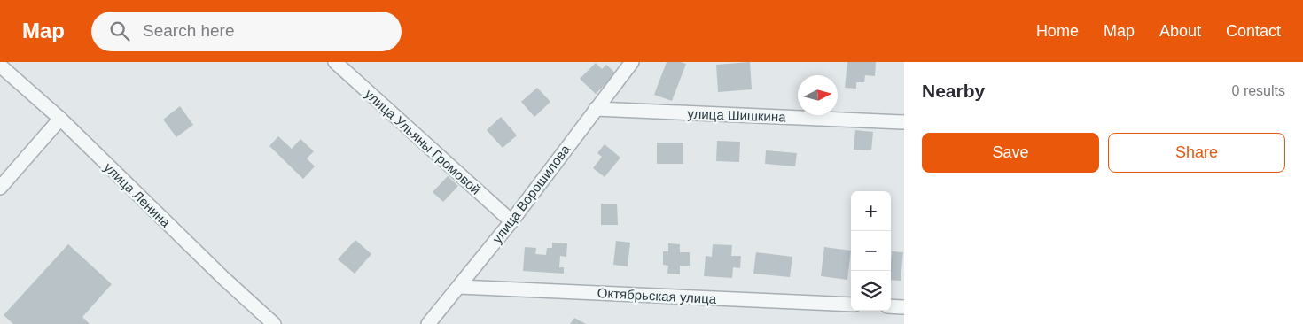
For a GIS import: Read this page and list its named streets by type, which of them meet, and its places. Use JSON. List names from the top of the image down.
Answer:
{
  "streets": {
    "street": [
      "улица Шишкина",
      "улица Ульяны Громовой",
      "улица Ворошилова",
      "улица Ленина",
      "Октябрьская улица"
    ]
  },
  "crossings": [
    ["улица Шишкина", "улица Ворошилова"],
    ["улица Ульяны Громовой", "улица Ворошилова"],
    ["улица Ворошилова", "Октябрьская улица"]
  ],
  "north": "right",
  "page": {
    "header": "Map",
    "search": "Search here",
    "nav": [
      "Home",
      "Map",
      "About",
      "Contact"
    ],
    "heading": ["Nearby", "0 results"],
    "buttons": ["Save", "Share"],
    "map_buttons": ["+", "−"]
  }
}
